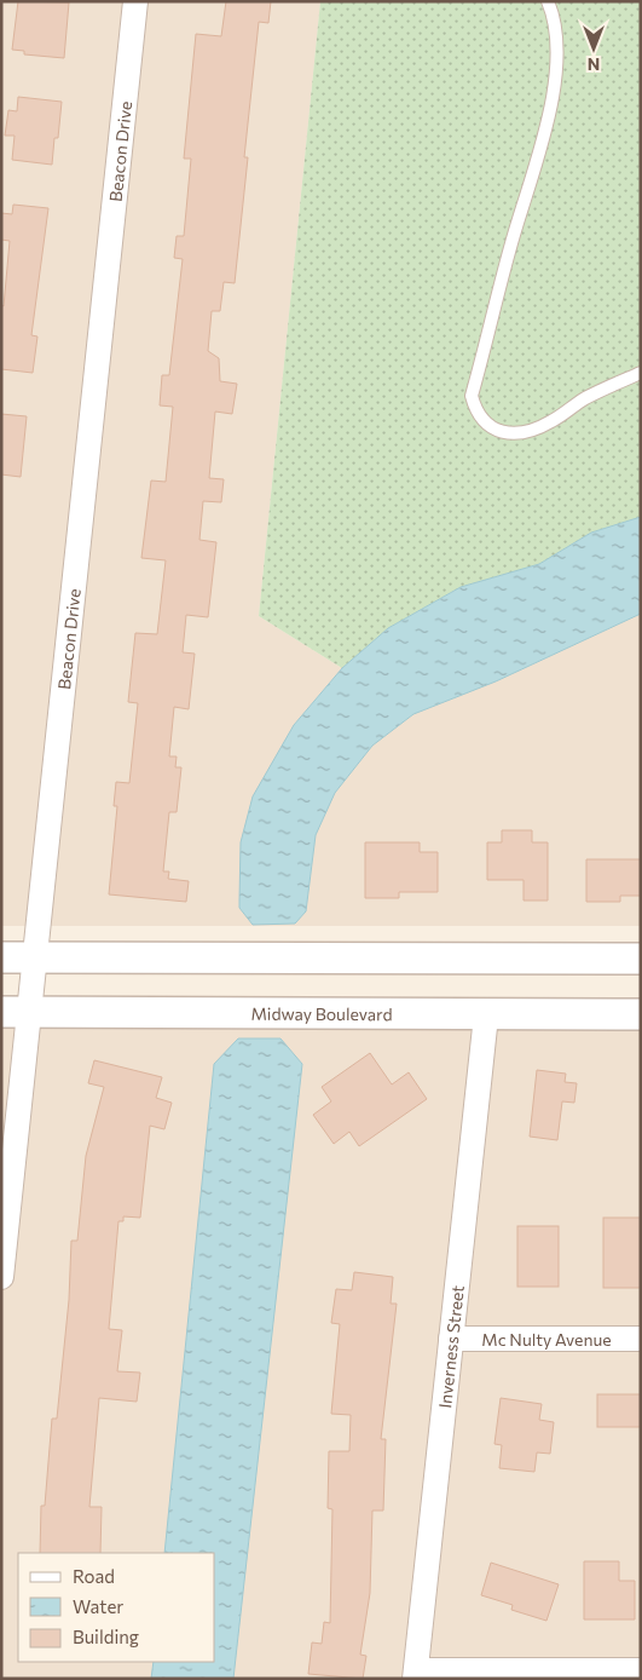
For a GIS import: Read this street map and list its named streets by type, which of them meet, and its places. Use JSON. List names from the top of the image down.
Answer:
{
  "streets": {
    "street": [
      "Beacon Drive",
      "Midway Boulevard",
      "Mc Nulty Avenue",
      "Inverness Street"
    ]
  },
  "crossings": [
    ["Beacon Drive", "Midway Boulevard"],
    ["Midway Boulevard", "Inverness Street"],
    ["Mc Nulty Avenue", "Inverness Street"]
  ],
  "legend": ["Road", "Water", "Building"],
  "north": "bottom"
}
